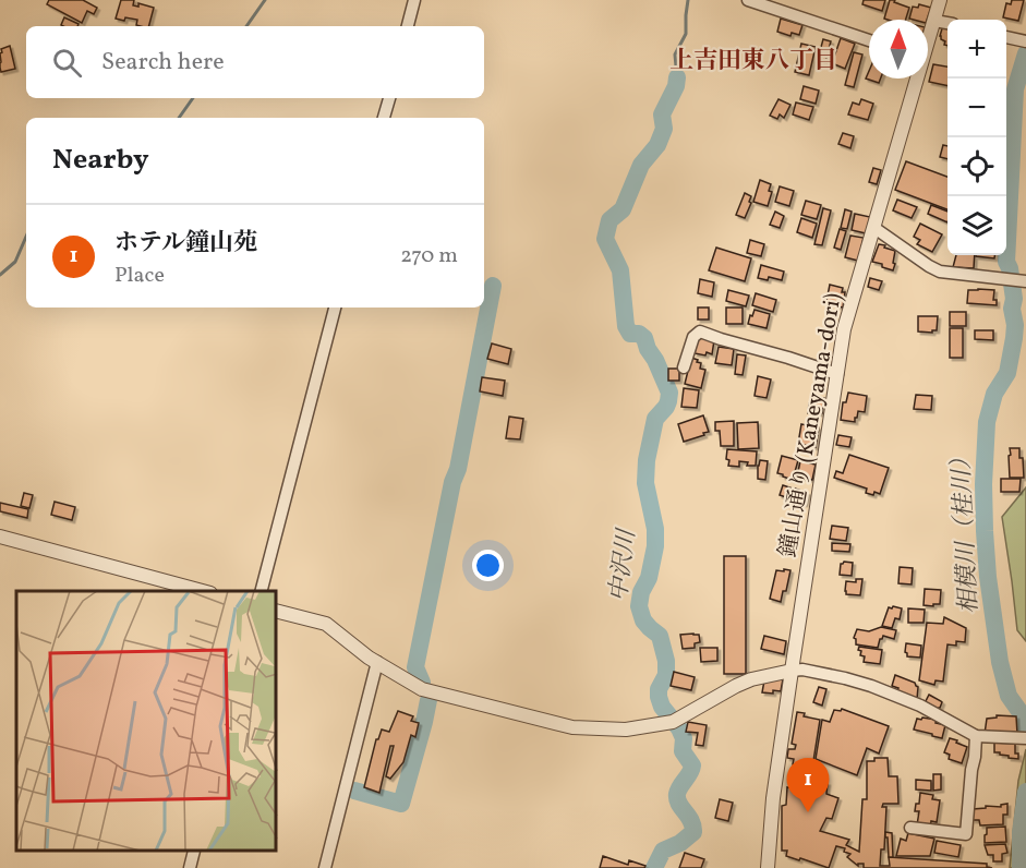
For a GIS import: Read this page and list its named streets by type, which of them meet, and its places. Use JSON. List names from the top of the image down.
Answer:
{
  "streets": {
    "street": ["鐘山通り (Kaneyama-dori)"]
  },
  "districts": ["上吉田東八丁目"],
  "water": ["相模川（桂川）", "中沢川"],
  "north": "top",
  "page": {
    "map_buttons": ["+", "−"],
    "search": "Search here",
    "heading": "Nearby",
    "list": [
      {
        "mark": "1",
        "name": "ホテル鐘山苑",
        "note": "Place",
        "value": "270 m"
      }
    ],
    "pins": "1"
  }
}
